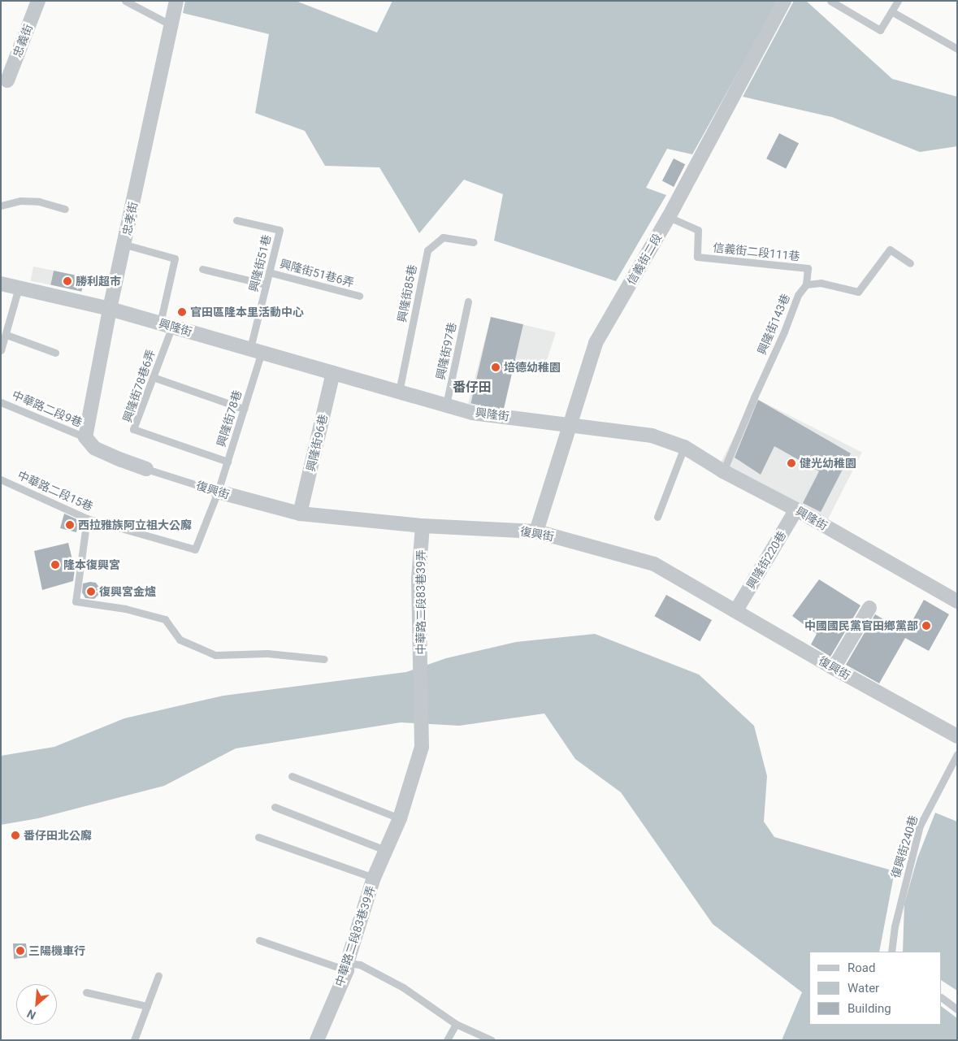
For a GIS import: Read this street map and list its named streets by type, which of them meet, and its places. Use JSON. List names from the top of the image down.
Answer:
{
  "streets": {
    "street": [
      "忠義街",
      "忠孝街",
      "信義街二段",
      "興隆街",
      "興隆街96巷",
      "復興街",
      "興隆街220巷",
      "中華路二段83巷39弄"
    ],
    "lane": [
      "信義街二段111巷",
      "興隆街51巷",
      "興隆街51巷6弄",
      "興隆街85巷",
      "興隆街143巷",
      "興隆街97巷",
      "興隆街78巷6弄",
      "中華路二段9巷",
      "興隆街78巷",
      "中華路二段15巷",
      "復興街240巷"
    ]
  },
  "crossings": [
    ["忠孝街", "興隆街"],
    ["忠孝街", "興隆街78巷6弄"],
    ["忠孝街", "中華路二段9巷"],
    ["忠孝街", "復興街"],
    ["信義街二段111巷", "信義街二段"],
    ["信義街二段111巷", "興隆街143巷"],
    ["信義街二段", "興隆街"],
    ["信義街二段", "復興街"],
    ["興隆街51巷", "興隆街51巷6弄"],
    ["興隆街51巷", "興隆街"],
    ["興隆街51巷", "興隆街78巷"],
    ["興隆街85巷", "興隆街"],
    ["興隆街143巷", "興隆街"],
    ["興隆街", "興隆街97巷"],
    ["興隆街", "興隆街78巷6弄"],
    ["興隆街", "興隆街78巷"],
    ["興隆街", "興隆街96巷"],
    ["興隆街", "興隆街220巷"],
    ["興隆街78巷6弄", "興隆街78巷"],
    ["中華路二段9巷", "復興街"],
    ["興隆街78巷", "復興街"],
    ["興隆街78巷", "中華路二段15巷"],
    ["興隆街96巷", "復興街"],
    ["復興街", "興隆街220巷"],
    ["復興街", "中華路二段83巷39弄"]
  ],
  "districts": ["番仔田"],
  "places": [
    "勝利超市",
    "官田區隆本里活動中心",
    "培德幼稚園",
    "健光幼稚園",
    "西拉雅族阿立祖大公廨",
    "隆本復興宮",
    "復興宮金爐",
    "中國國民黨官田鄉黨部",
    "番仔田北公廨",
    "三陽機車行"
  ],
  "legend": ["Road", "Water", "Building"],
  "north": "bottom left"
}
